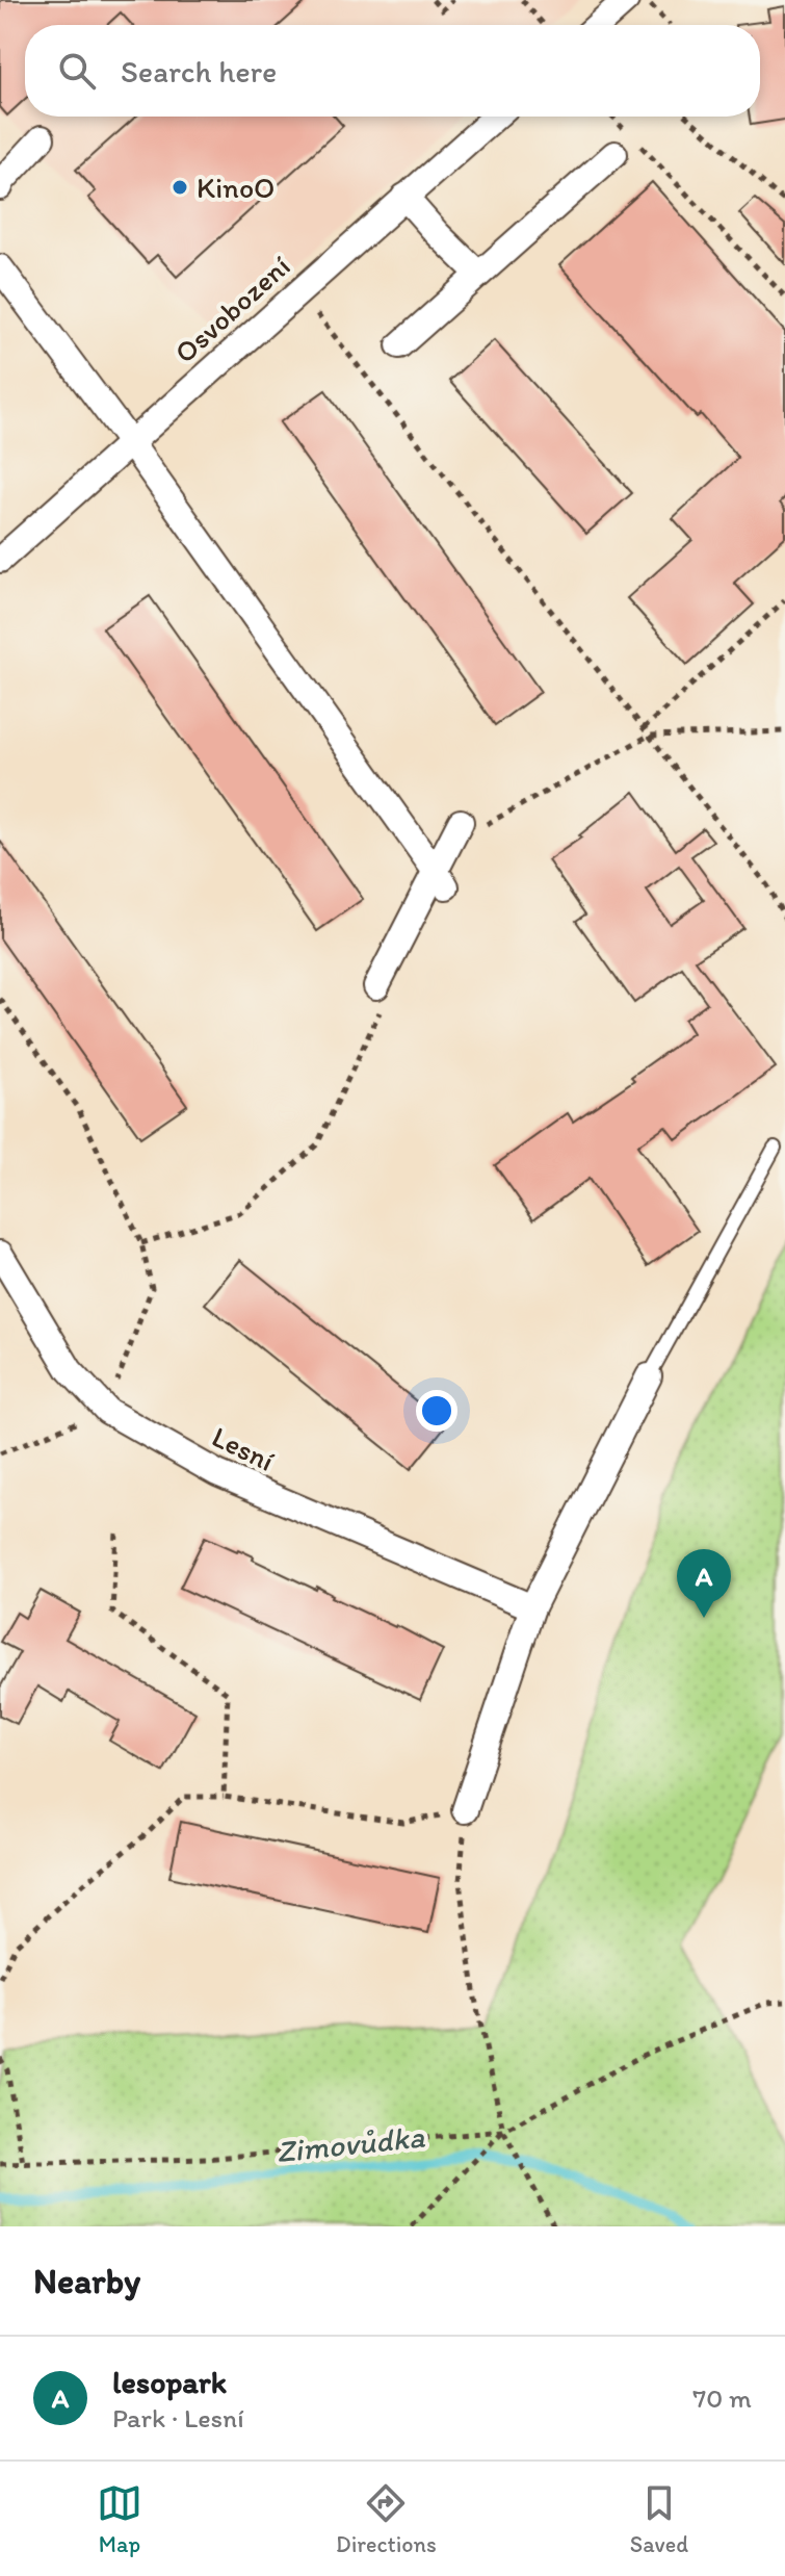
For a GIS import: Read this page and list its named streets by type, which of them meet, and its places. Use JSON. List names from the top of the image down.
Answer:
{
  "streets": {
    "street": ["Osvobození", "Lesní"]
  },
  "water": ["Zimovůdka"],
  "places": ["KinoO"],
  "page": {
    "search": "Search here",
    "pins": "A",
    "heading": "Nearby",
    "list": [
      {
        "mark": "A",
        "name": "lesopark",
        "note": "Park · Lesní",
        "value": "70 m"
      }
    ],
    "nav": ["Map", "Directions", "Saved"]
  }
}
